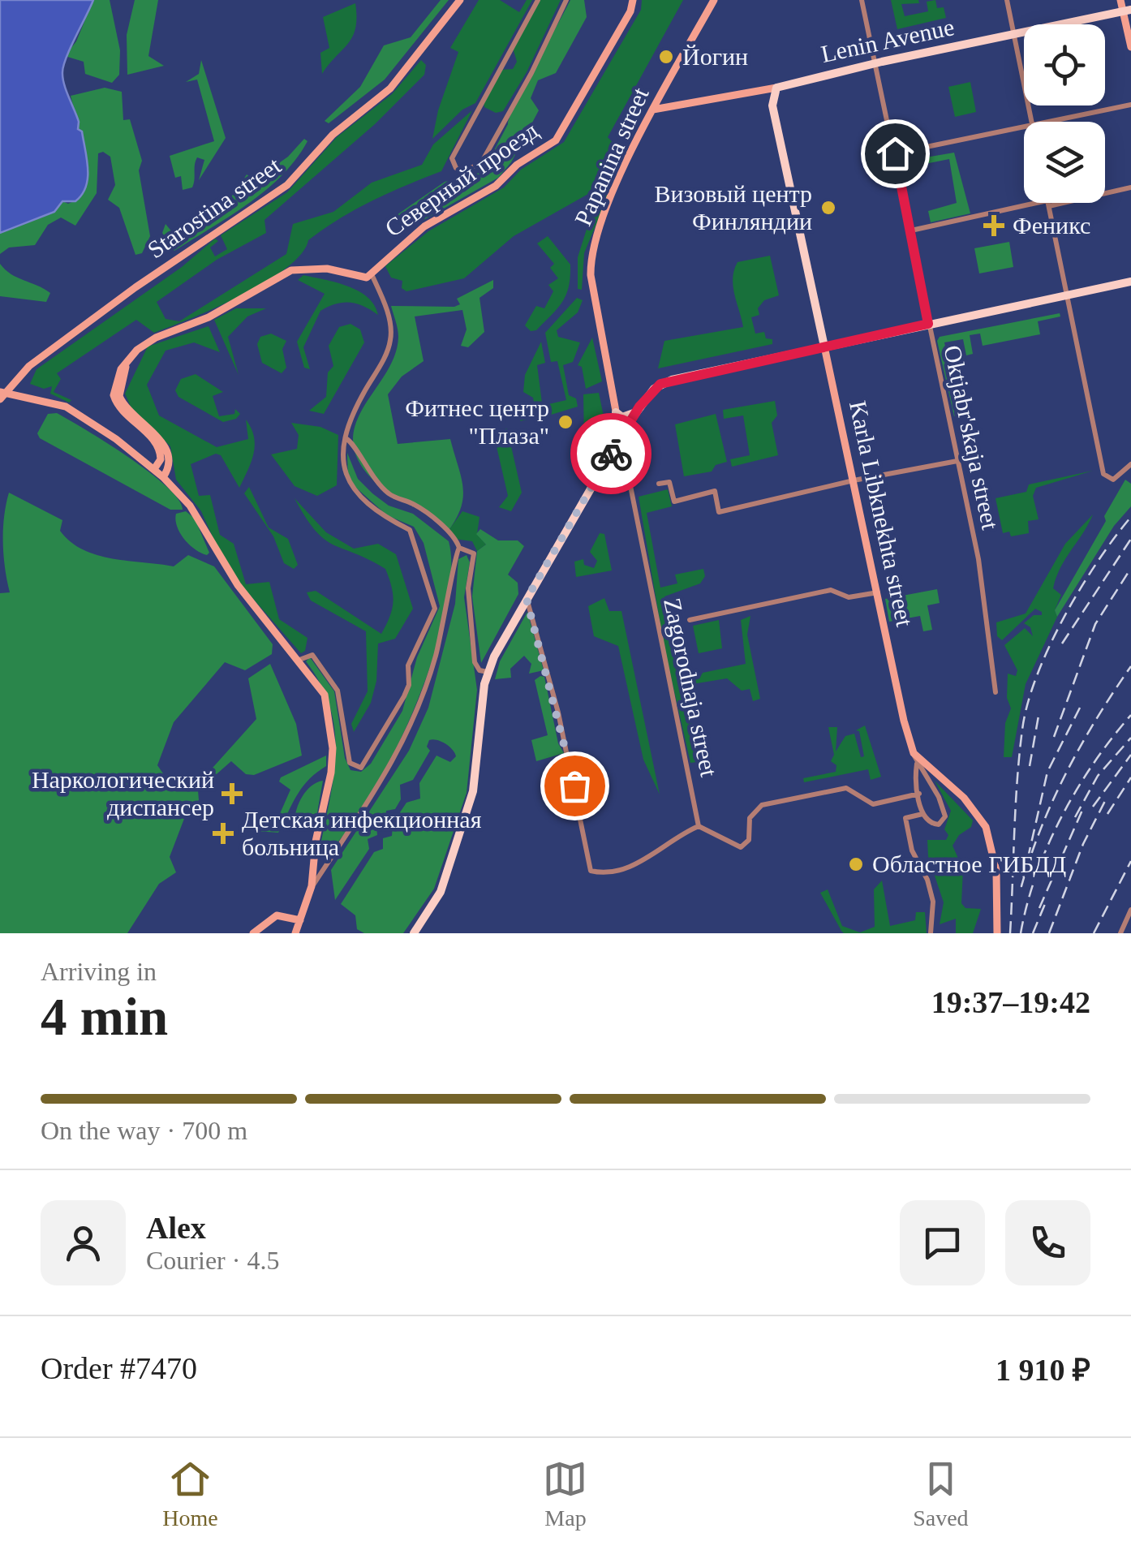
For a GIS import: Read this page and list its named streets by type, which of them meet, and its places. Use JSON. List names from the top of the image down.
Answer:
{
  "streets": {
    "main road": ["Lenin Avenue", "Karla Libknekhta street"],
    "street": [
      "Papanina street",
      "Северный проезд",
      "Starostina street",
      "Oktjabr'skaja street",
      "Zagorodnaja street"
    ]
  },
  "crossings": [
    ["Lenin Avenue", "Papanina street"],
    ["Lenin Avenue", "Oktjabr'skaja street"],
    ["Lenin Avenue", "Karla Libknekhta street"],
    ["Papanina street", "Zagorodnaja street"]
  ],
  "places": {
    "other": [
      "Йогин",
      "Визовый центр Финляндии",
      "Фитнес центр \"Плаза\"",
      "Областное ГИБДД"
    ],
    "health": ["Феникс", "Наркологический диспансер", "Детская инфекционная больница"]
  },
  "page": {
    "heading": ["4 min", "Arriving in", "19:37–19:42"],
    "panel": [
      "Alex",
      "Courier · 4.5",
      "Order #7470",
      "1 910 ₽"
    ],
    "bar": "On the way · 700 m",
    "tabs": ["Home", "Map", "Saved"]
  }
}
